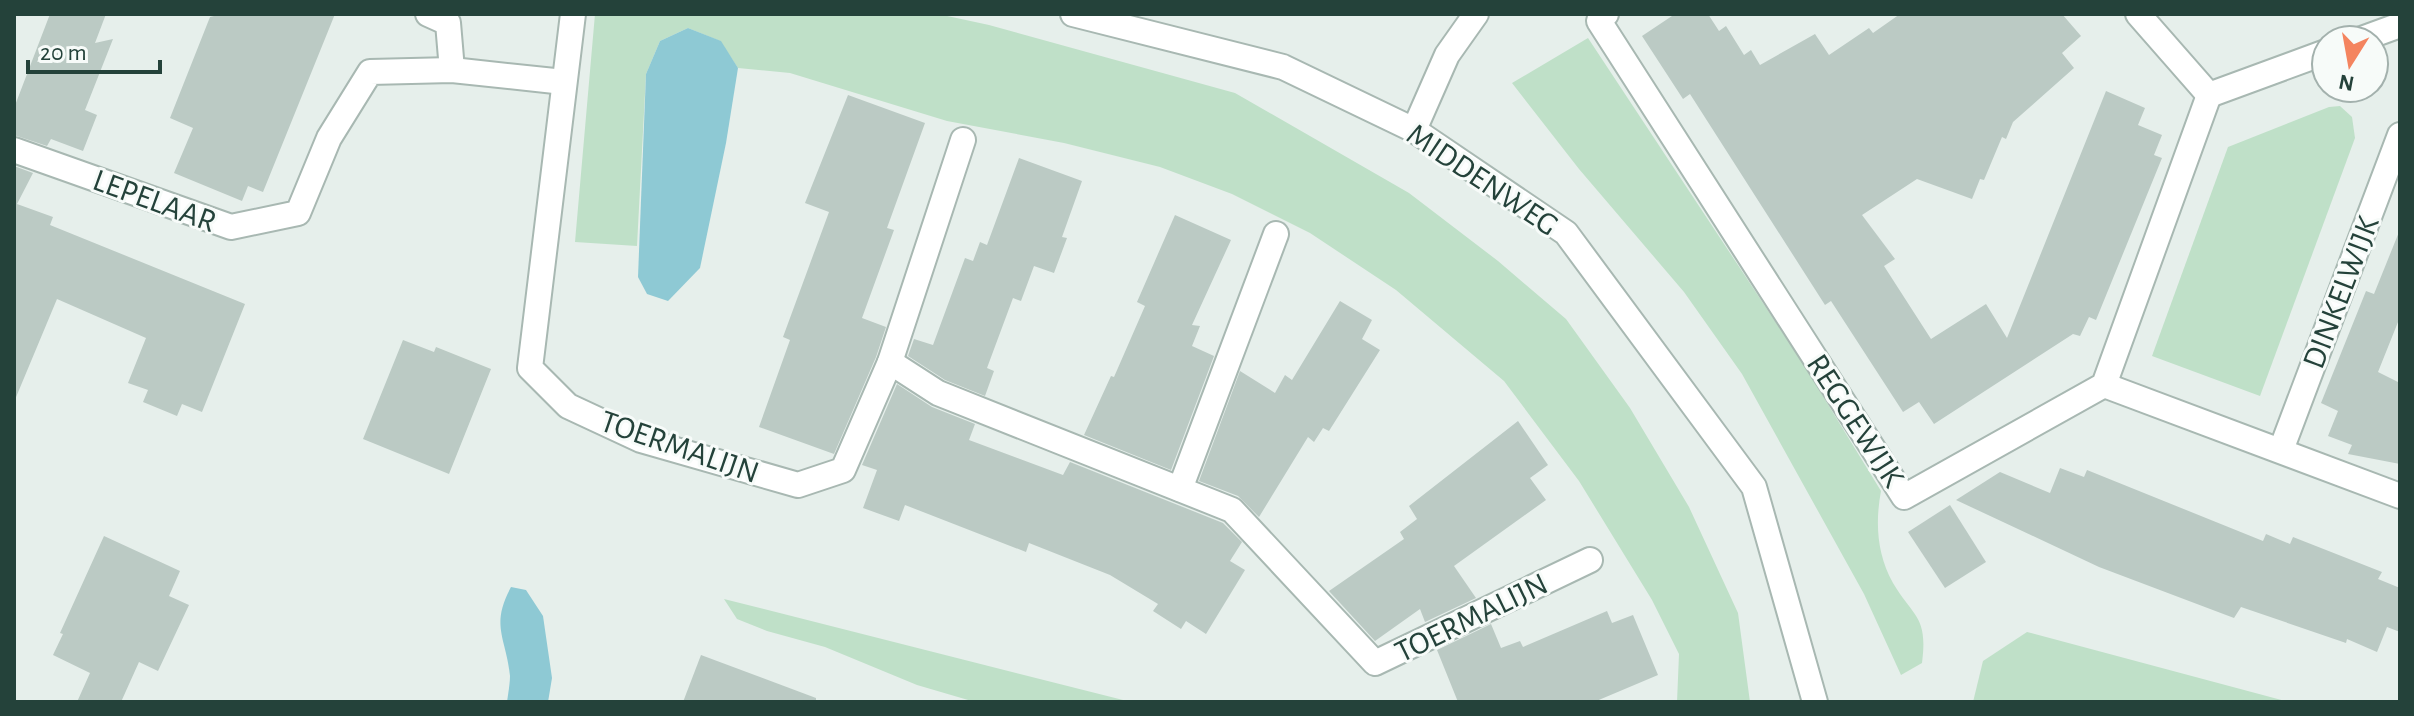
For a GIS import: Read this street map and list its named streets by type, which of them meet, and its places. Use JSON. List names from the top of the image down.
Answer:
{
  "streets": {
    "street": [
      "MIDDENWEG",
      "LEPELAAR",
      "DINKELWIJK",
      "REGGEWIJK",
      "TOERMALIJN"
    ]
  },
  "crossings": [
    ["LEPELAAR", "TOERMALIJN"]
  ],
  "scale_bar": "20 m",
  "north": "bottom"
}
